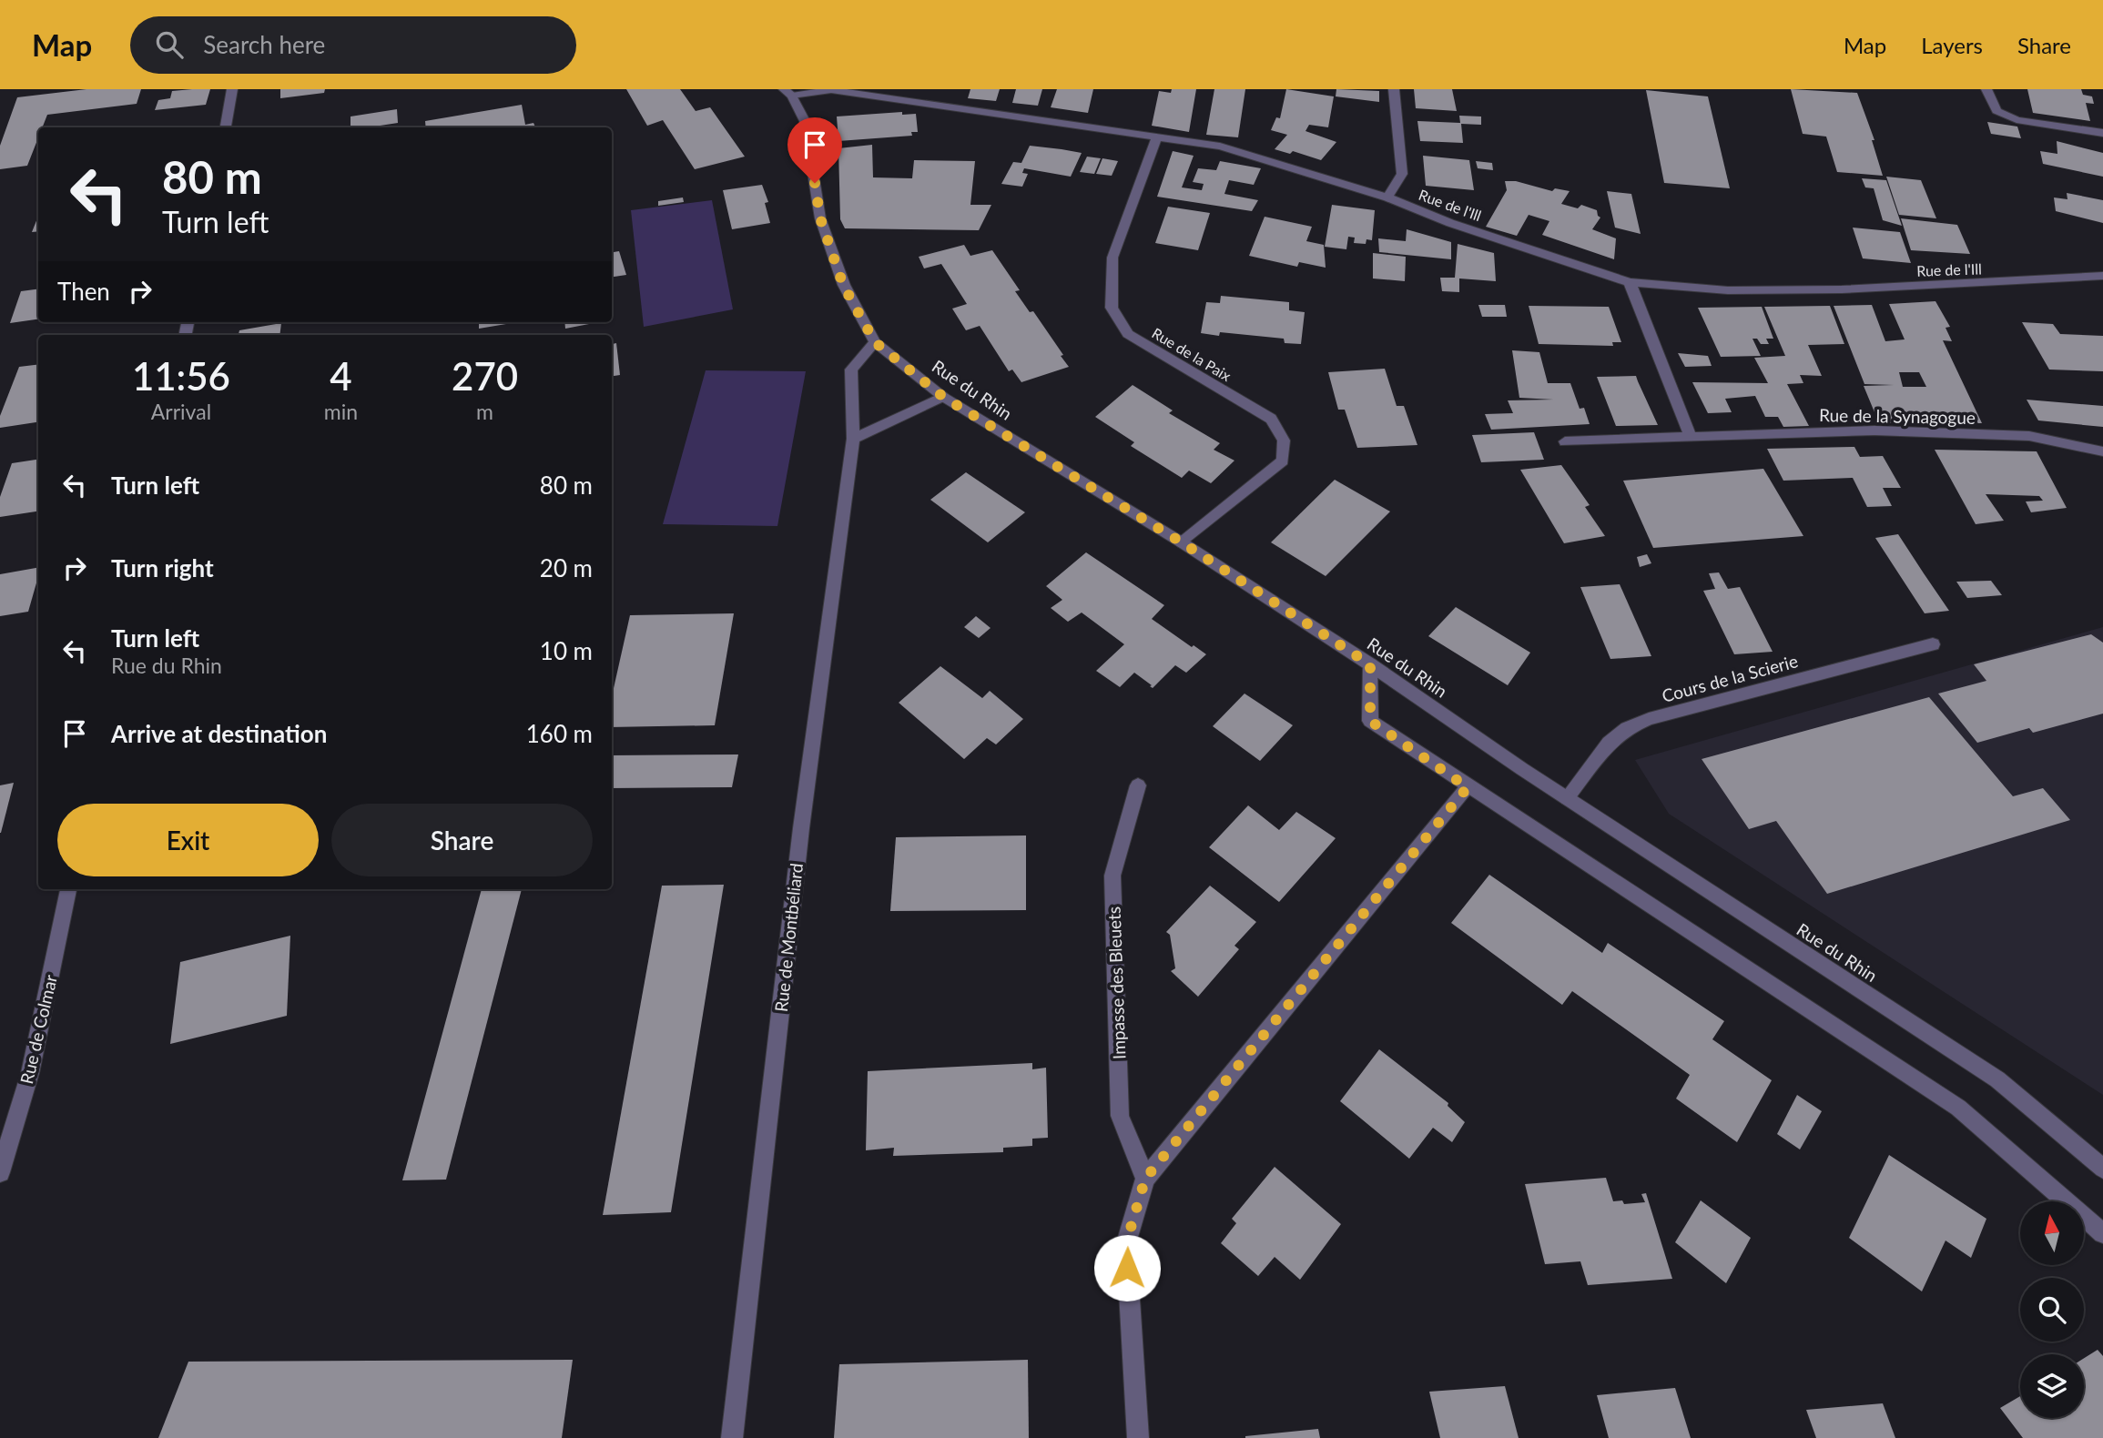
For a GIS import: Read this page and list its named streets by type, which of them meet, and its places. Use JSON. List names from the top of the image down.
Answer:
{
  "streets": {
    "street": [
      "Rue de l'Ill",
      "Rue de la Paix",
      "Rue du Rhin",
      "Rue de la Synagogue",
      "Cours de la Scierie",
      "Rue de Montbéliard",
      "Impasse des Bleuets",
      "Rue de Colmar"
    ]
  },
  "crossings": [
    ["Rue de l'Ill", "Rue de la Paix"],
    ["Rue de l'Ill", "Rue du Rhin"],
    ["Rue de la Paix", "Rue du Rhin"],
    ["Rue du Rhin", "Cours de la Scierie"],
    ["Rue du Rhin", "Rue de Montbéliard"]
  ],
  "north": "top",
  "page": {
    "header": "Map",
    "search": "Search here",
    "nav": ["Map", "Layers", "Share"],
    "turn": ["80 m", "Turn left"],
    "then": "Then",
    "eta": [
      "11:56",
      "Arrival",
      "4",
      "min",
      "270",
      "m"
    ],
    "list": [
      {
        "name": "Turn left",
        "value": "80 m"
      },
      {
        "name": "Turn right",
        "value": "20 m"
      },
      {
        "name": "Turn left",
        "note": "Rue du Rhin",
        "value": "10 m"
      },
      {
        "name": "Arrive at destination",
        "value": "160 m"
      }
    ],
    "buttons": ["Exit", "Share"]
  }
}
